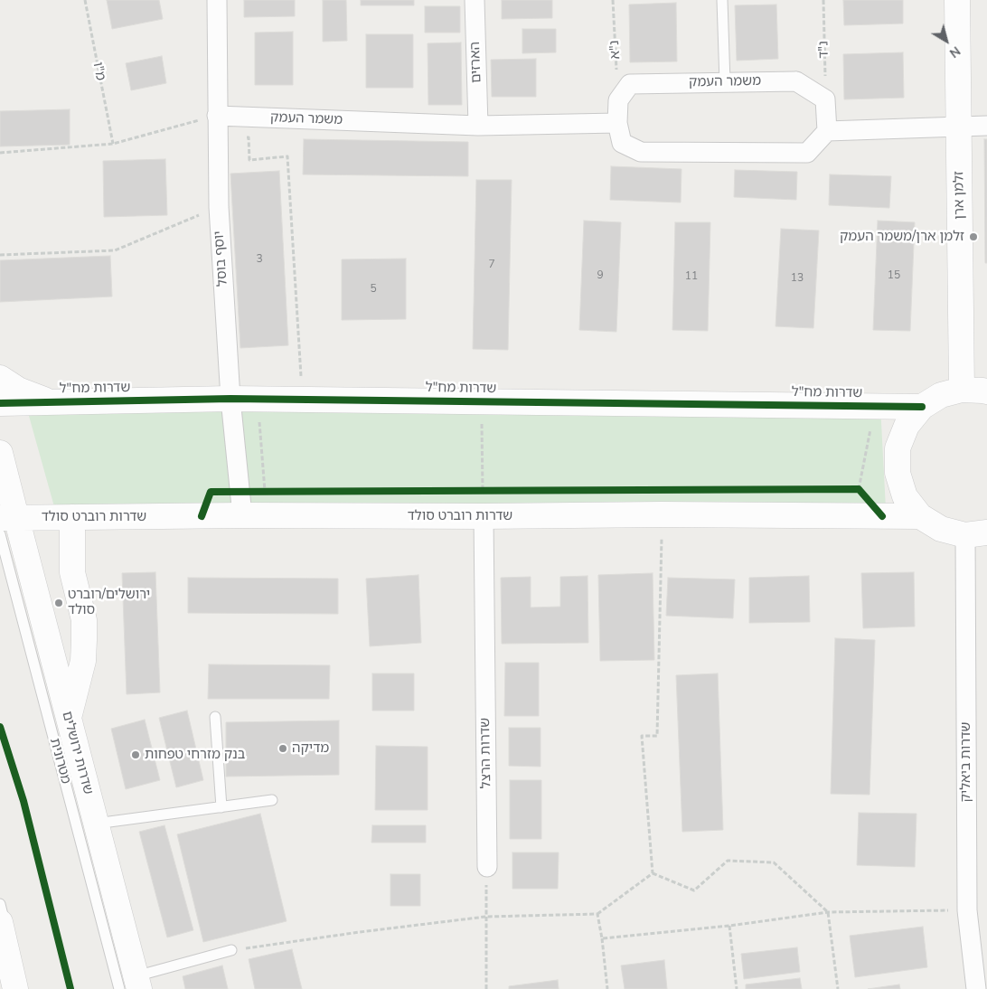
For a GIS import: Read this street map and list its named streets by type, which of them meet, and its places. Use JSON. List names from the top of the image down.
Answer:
{
  "streets": {
    "street": [
      "הארזים",
      "משמר העמק",
      "זלמן ארן",
      "יוסף בוסל",
      "שדרות מח\"ל",
      "שדרות רוברט סולד",
      "שדרות ירושלים",
      "שדרות הרצל",
      "שדרות ביאליק"
    ],
    "lane": ["מטרונית"],
    "path": ["נ\"א", "נ\"ד", "מ\"ו"]
  },
  "crossings": [
    ["נ\"א", "משמר העמק"],
    ["נ\"ד", "משמר העמק"],
    ["הארזים", "משמר העמק"],
    ["משמר העמק", "יוסף בוסל"],
    ["יוסף בוסל", "שדרות מח\"ל"],
    ["יוסף בוסל", "שדרות רוברט סולד"],
    ["שדרות רוברט סולד", "שדרות ירושלים"],
    ["שדרות רוברט סולד", "שדרות הרצל"],
    ["שדרות רוברט סולד", "מטרונית"],
    ["שדרות ירושלים", "מטרונית"]
  ],
  "places": [
    "זלמן ארן/משמר העמק",
    "ירושלים/רוברט סולד",
    "מדיקה",
    "בנק מזרחי טפחות"
  ],
  "house_numbers": [
    "3",
    "7",
    "9",
    "15",
    "11",
    "13",
    "5"
  ],
  "north": "bottom right"
}
